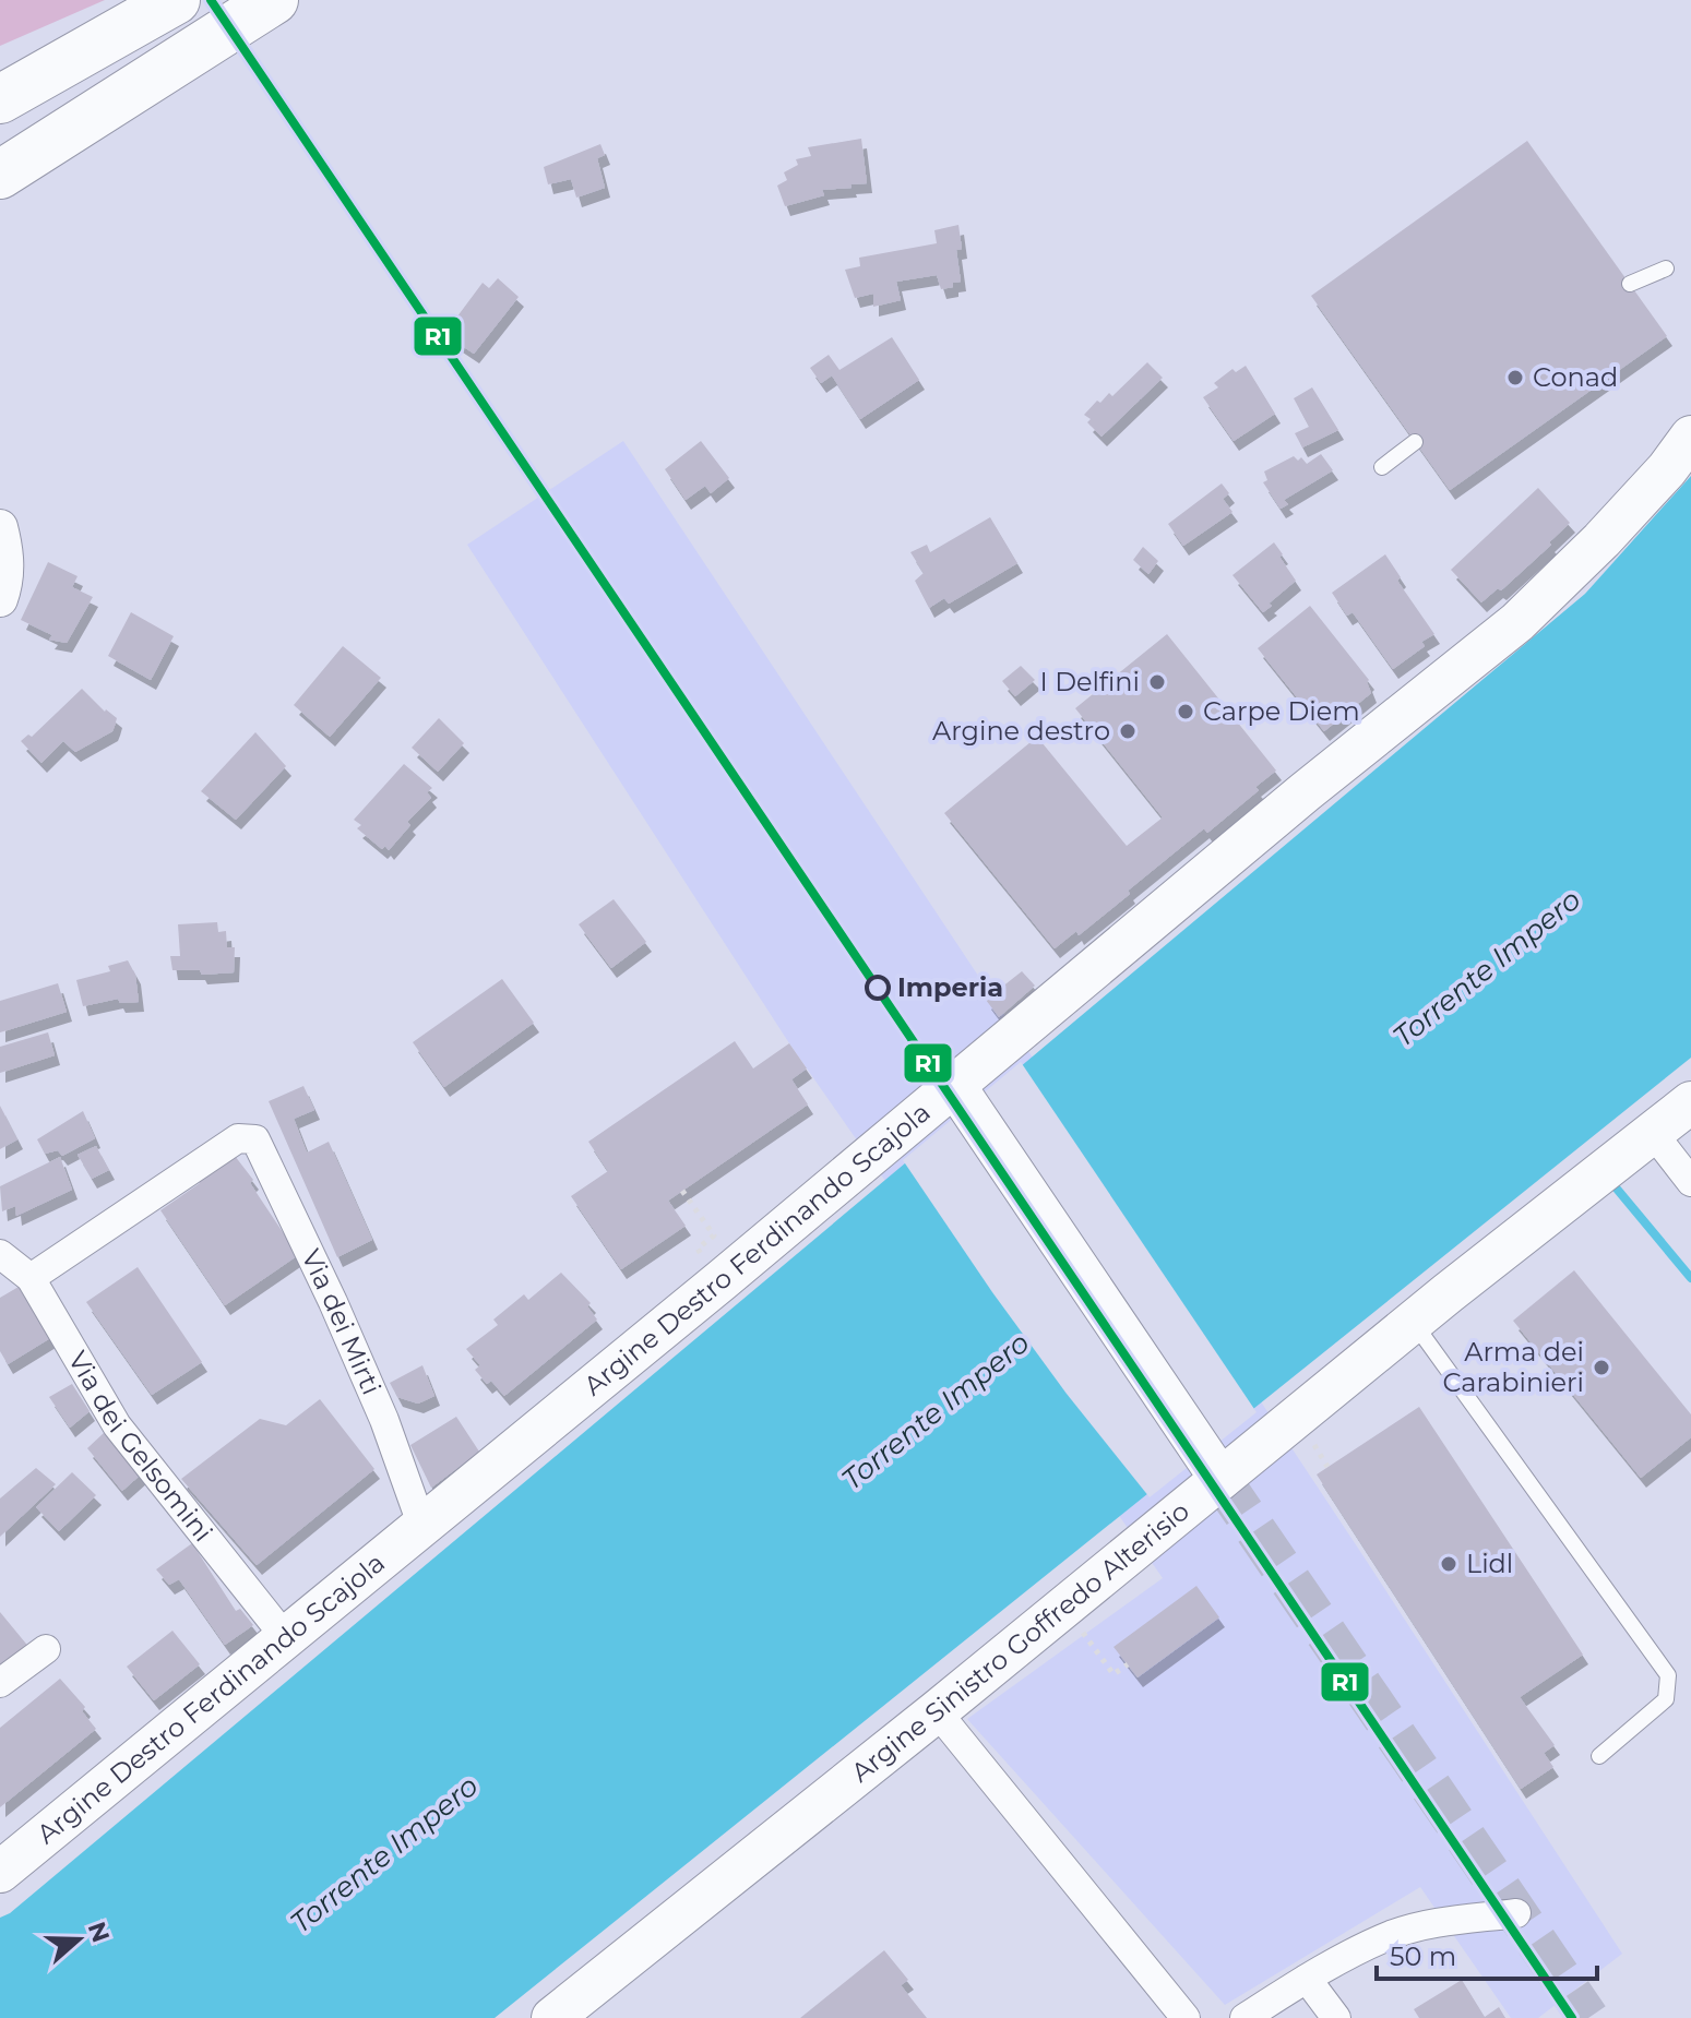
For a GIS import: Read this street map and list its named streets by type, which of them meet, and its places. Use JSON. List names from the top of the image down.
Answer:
{
  "streets": {
    "main road": ["Argine Destro Ferdinando Scajola", "Argine Sinistro Goffredo Alterisio"],
    "street": ["Via dei Mirti", "Via dei Gelsomini"]
  },
  "crossings": [
    ["Argine Destro Ferdinando Scajola", "Via dei Mirti"],
    ["Argine Destro Ferdinando Scajola", "Via dei Gelsomini"],
    ["Via dei Mirti", "Via dei Gelsomini"]
  ],
  "water": ["Torrente Impero"],
  "places": [
    "Conad",
    "I Delfini",
    "Carpe Diem",
    "Argine destro",
    "Imperia",
    "Arma dei Carabinieri",
    "Lidl"
  ],
  "lines": ["transit line R1"],
  "scale_bar": "50 m",
  "north": "right"
}
